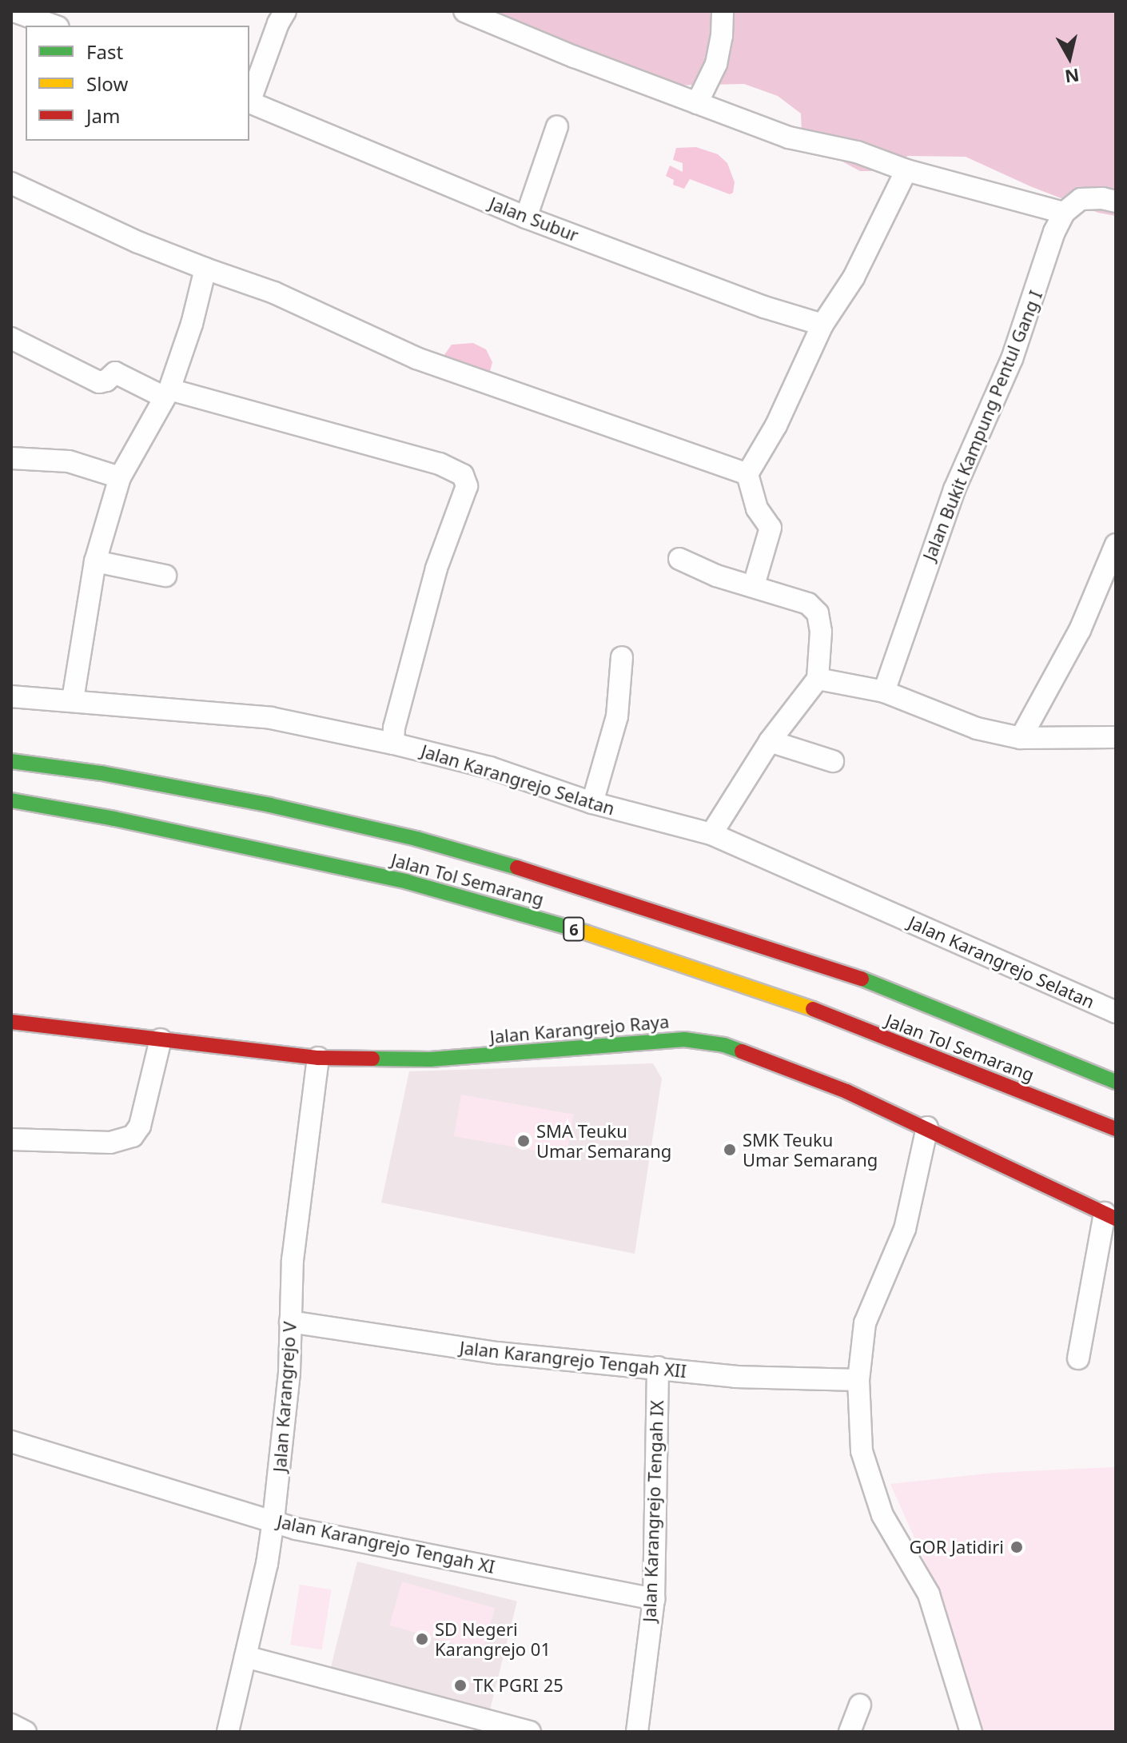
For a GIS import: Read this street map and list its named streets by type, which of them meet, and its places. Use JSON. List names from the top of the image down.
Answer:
{
  "streets": {
    "main road": ["Jalan Tol Semarang", "6", "Jalan Karangrejo Raya"],
    "street": [
      "Jalan Subur",
      "Jalan Bukit Kampung Pentul Gang I",
      "Jalan Karangrejo Selatan",
      "Jalan Karangrejo Tengah XII",
      "Jalan Karangrejo V",
      "Jalan Karangrejo Tengah IX",
      "Jalan Karangrejo Tengah XI"
    ]
  },
  "crossings": [
    ["Jalan Karangrejo Raya", "Jalan Karangrejo V"],
    ["Jalan Karangrejo Tengah XII", "Jalan Karangrejo V"],
    ["Jalan Karangrejo Tengah XII", "Jalan Karangrejo Tengah IX"],
    ["Jalan Karangrejo V", "Jalan Karangrejo Tengah XI"],
    ["Jalan Karangrejo Tengah IX", "Jalan Karangrejo Tengah XI"]
  ],
  "places": [
    "SMA Teuku Umar Semarang",
    "SMK Teuku Umar Semarang",
    "GOR Jatidiri",
    "SD Negeri Karangrejo 01",
    "TK PGRI 25"
  ],
  "legend": ["Fast", "Slow", "Jam"],
  "north": "bottom"
}
